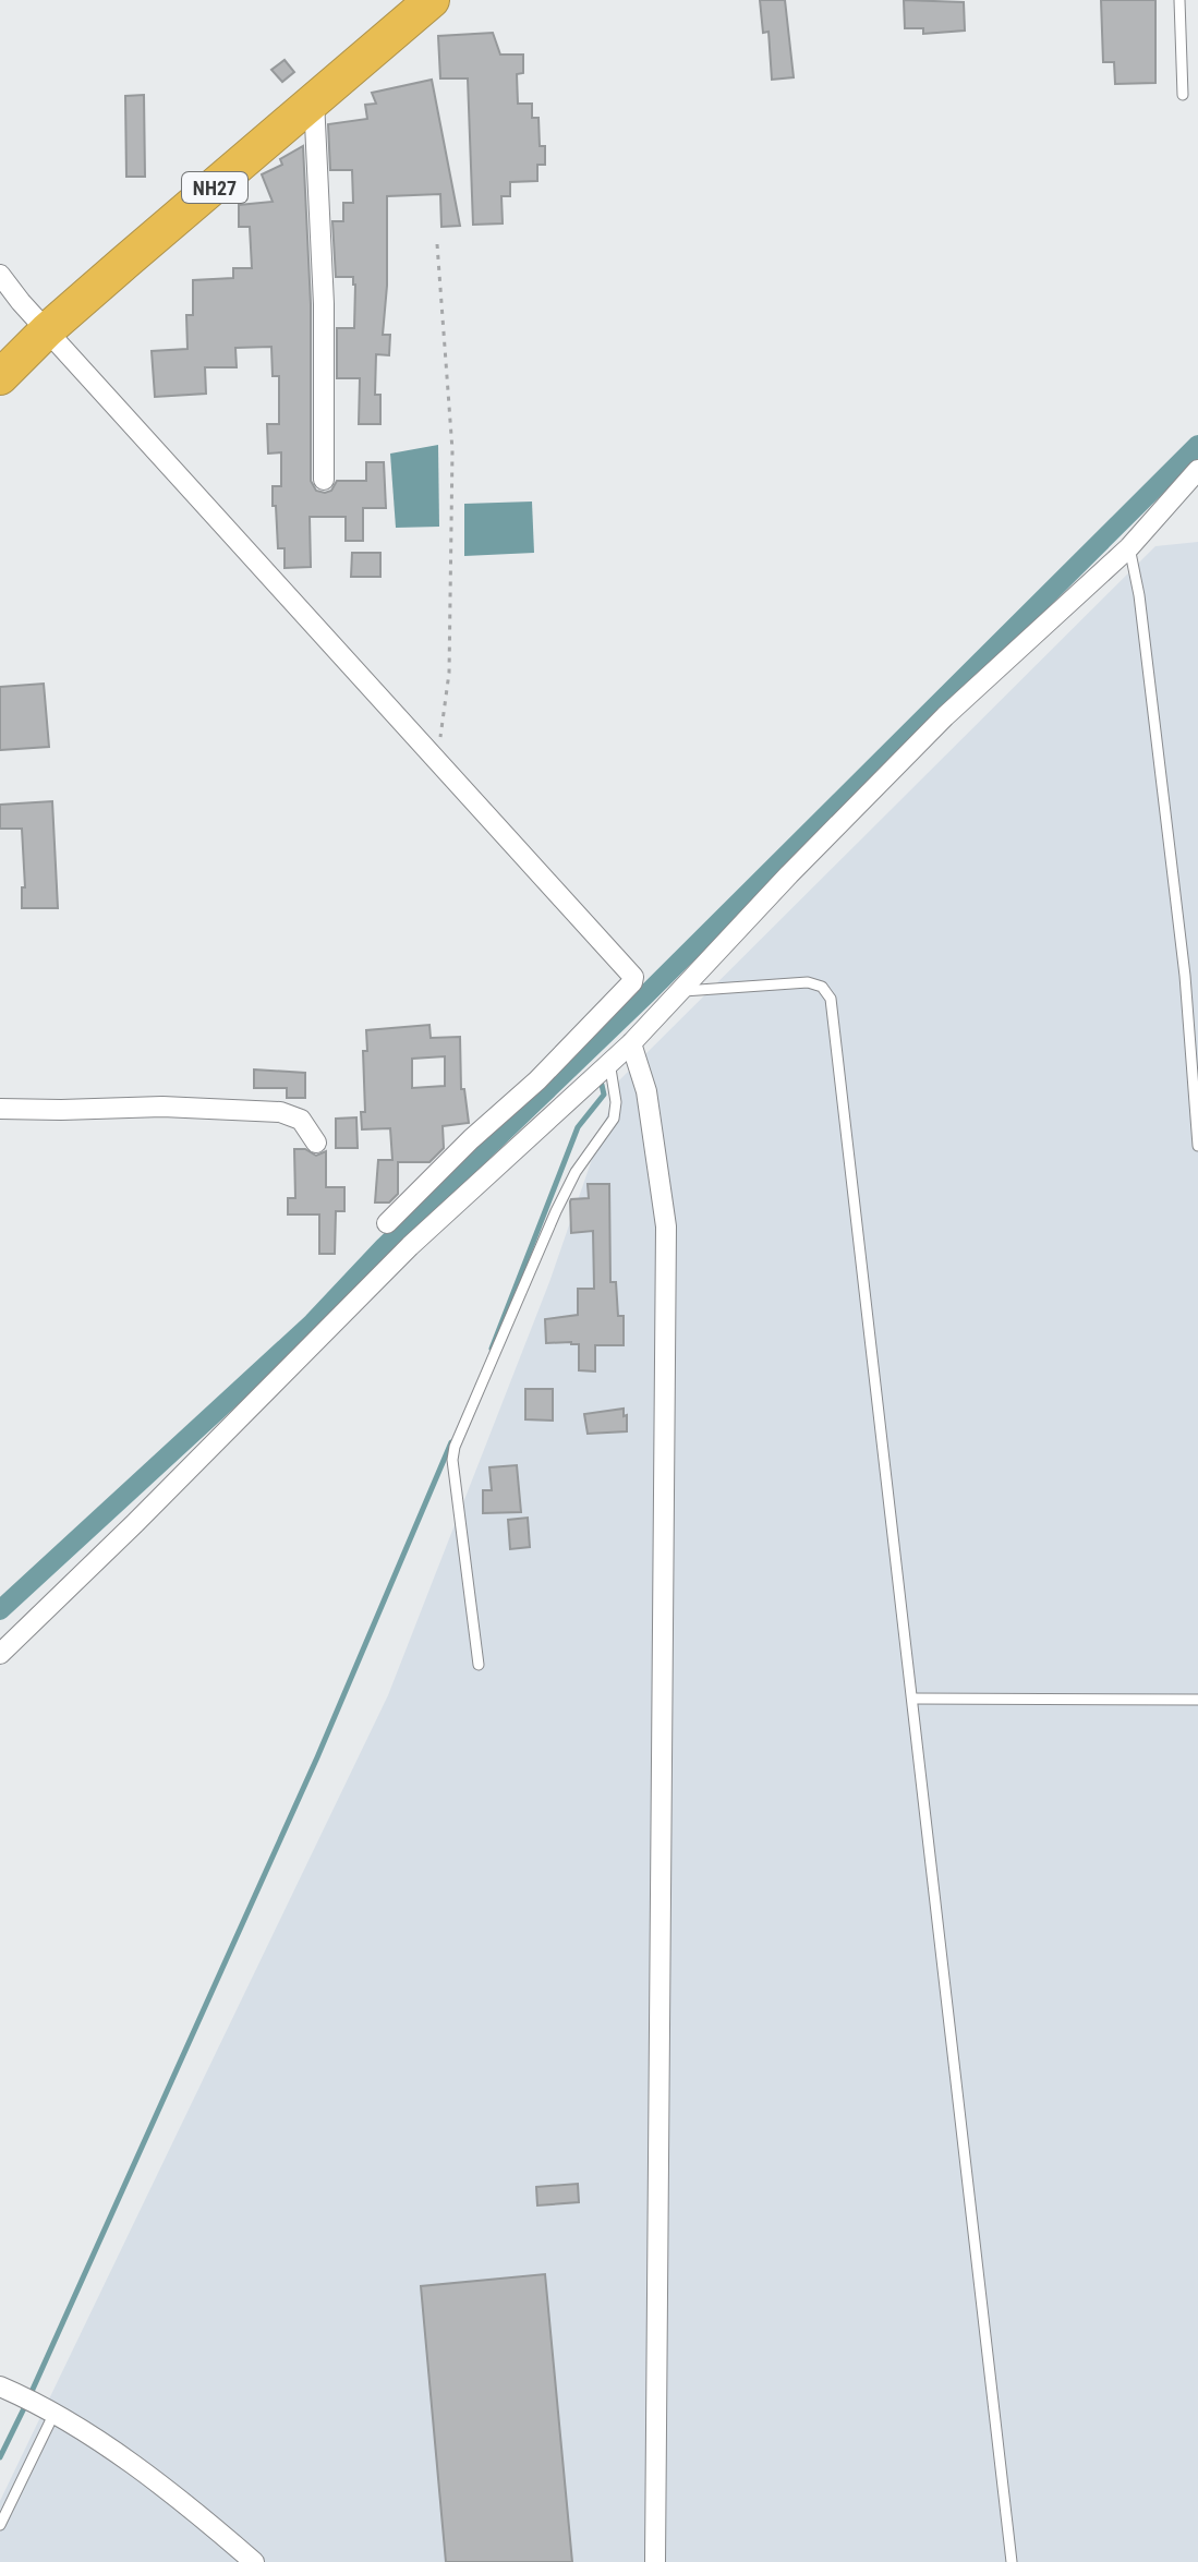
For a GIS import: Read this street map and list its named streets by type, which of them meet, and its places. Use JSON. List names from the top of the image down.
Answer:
{
  "streets": {
    "highway": ["NH27"]
  }
}
